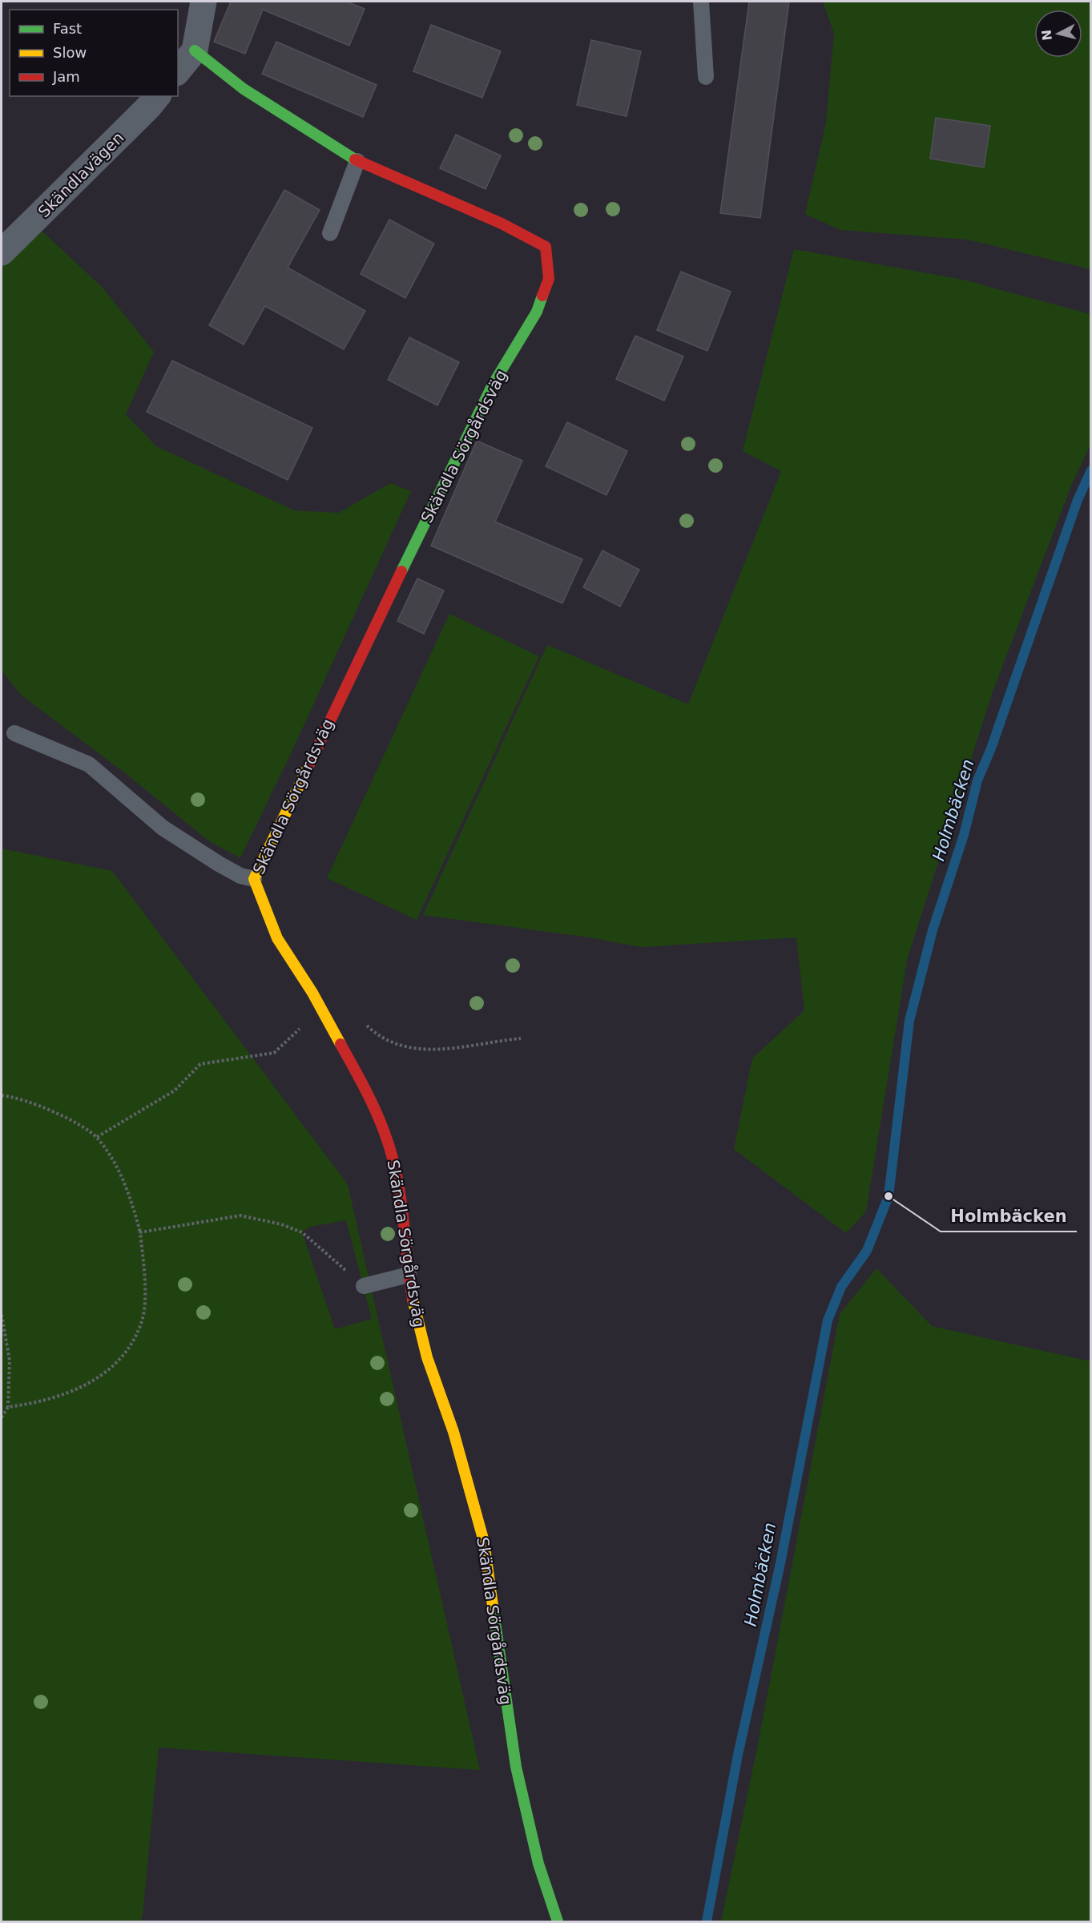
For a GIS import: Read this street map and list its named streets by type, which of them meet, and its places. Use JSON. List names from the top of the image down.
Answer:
{
  "streets": {
    "street": ["Skändlavägen", "Skändla Sörgårdsväg"]
  },
  "water": ["Holmbäcken"],
  "places": ["Holmbäcken"],
  "legend": ["Fast", "Slow", "Jam"],
  "north": "left"
}
